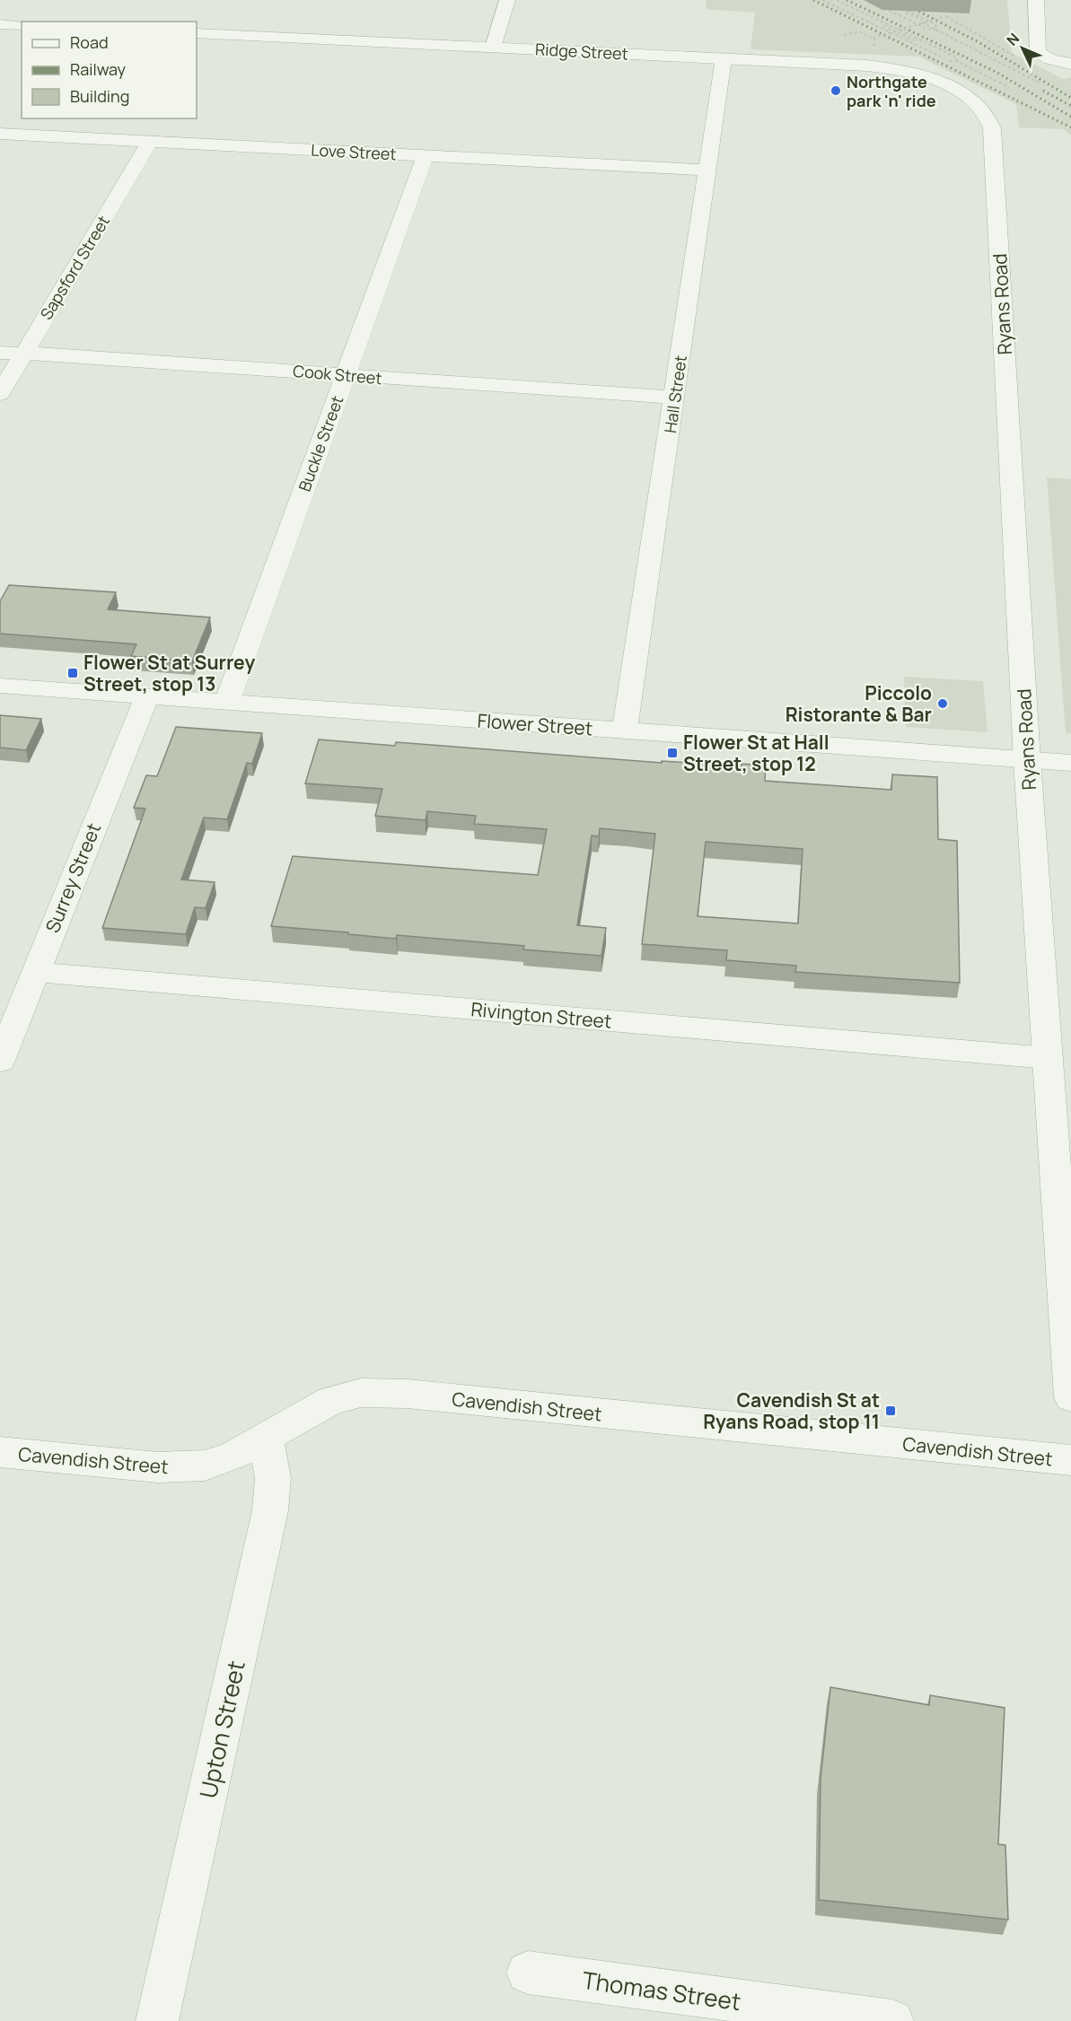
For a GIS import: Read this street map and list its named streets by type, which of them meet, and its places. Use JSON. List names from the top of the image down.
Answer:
{
  "streets": {
    "street": [
      "Ridge Street",
      "Love Street",
      "Sapsford Street",
      "Ryans Road",
      "Cook Street",
      "Hall Street",
      "Buckle Street",
      "Flower Street",
      "Surrey Street",
      "Rivington Street",
      "Cavendish Street",
      "Upton Street",
      "Thomas Street"
    ]
  },
  "crossings": [
    ["Ridge Street", "Ryans Road"],
    ["Ridge Street", "Hall Street"],
    ["Love Street", "Sapsford Street"],
    ["Love Street", "Hall Street"],
    ["Love Street", "Buckle Street"],
    ["Sapsford Street", "Cook Street"],
    ["Ryans Road", "Flower Street"],
    ["Ryans Road", "Rivington Street"],
    ["Cook Street", "Hall Street"],
    ["Cook Street", "Buckle Street"],
    ["Hall Street", "Flower Street"],
    ["Buckle Street", "Flower Street"],
    ["Flower Street", "Surrey Street"],
    ["Surrey Street", "Rivington Street"],
    ["Cavendish Street", "Upton Street"]
  ],
  "places": {
    "other": ["Northgate park 'n' ride", "Piccolo Ristorante & Bar"],
    "transit": ["Flower St at Surrey Street, stop 13", "Flower St at Hall Street, stop 12", "Cavendish St at Ryans Road, stop 11"]
  },
  "legend": ["Road", "Railway", "Building"],
  "north": "top left"
}
